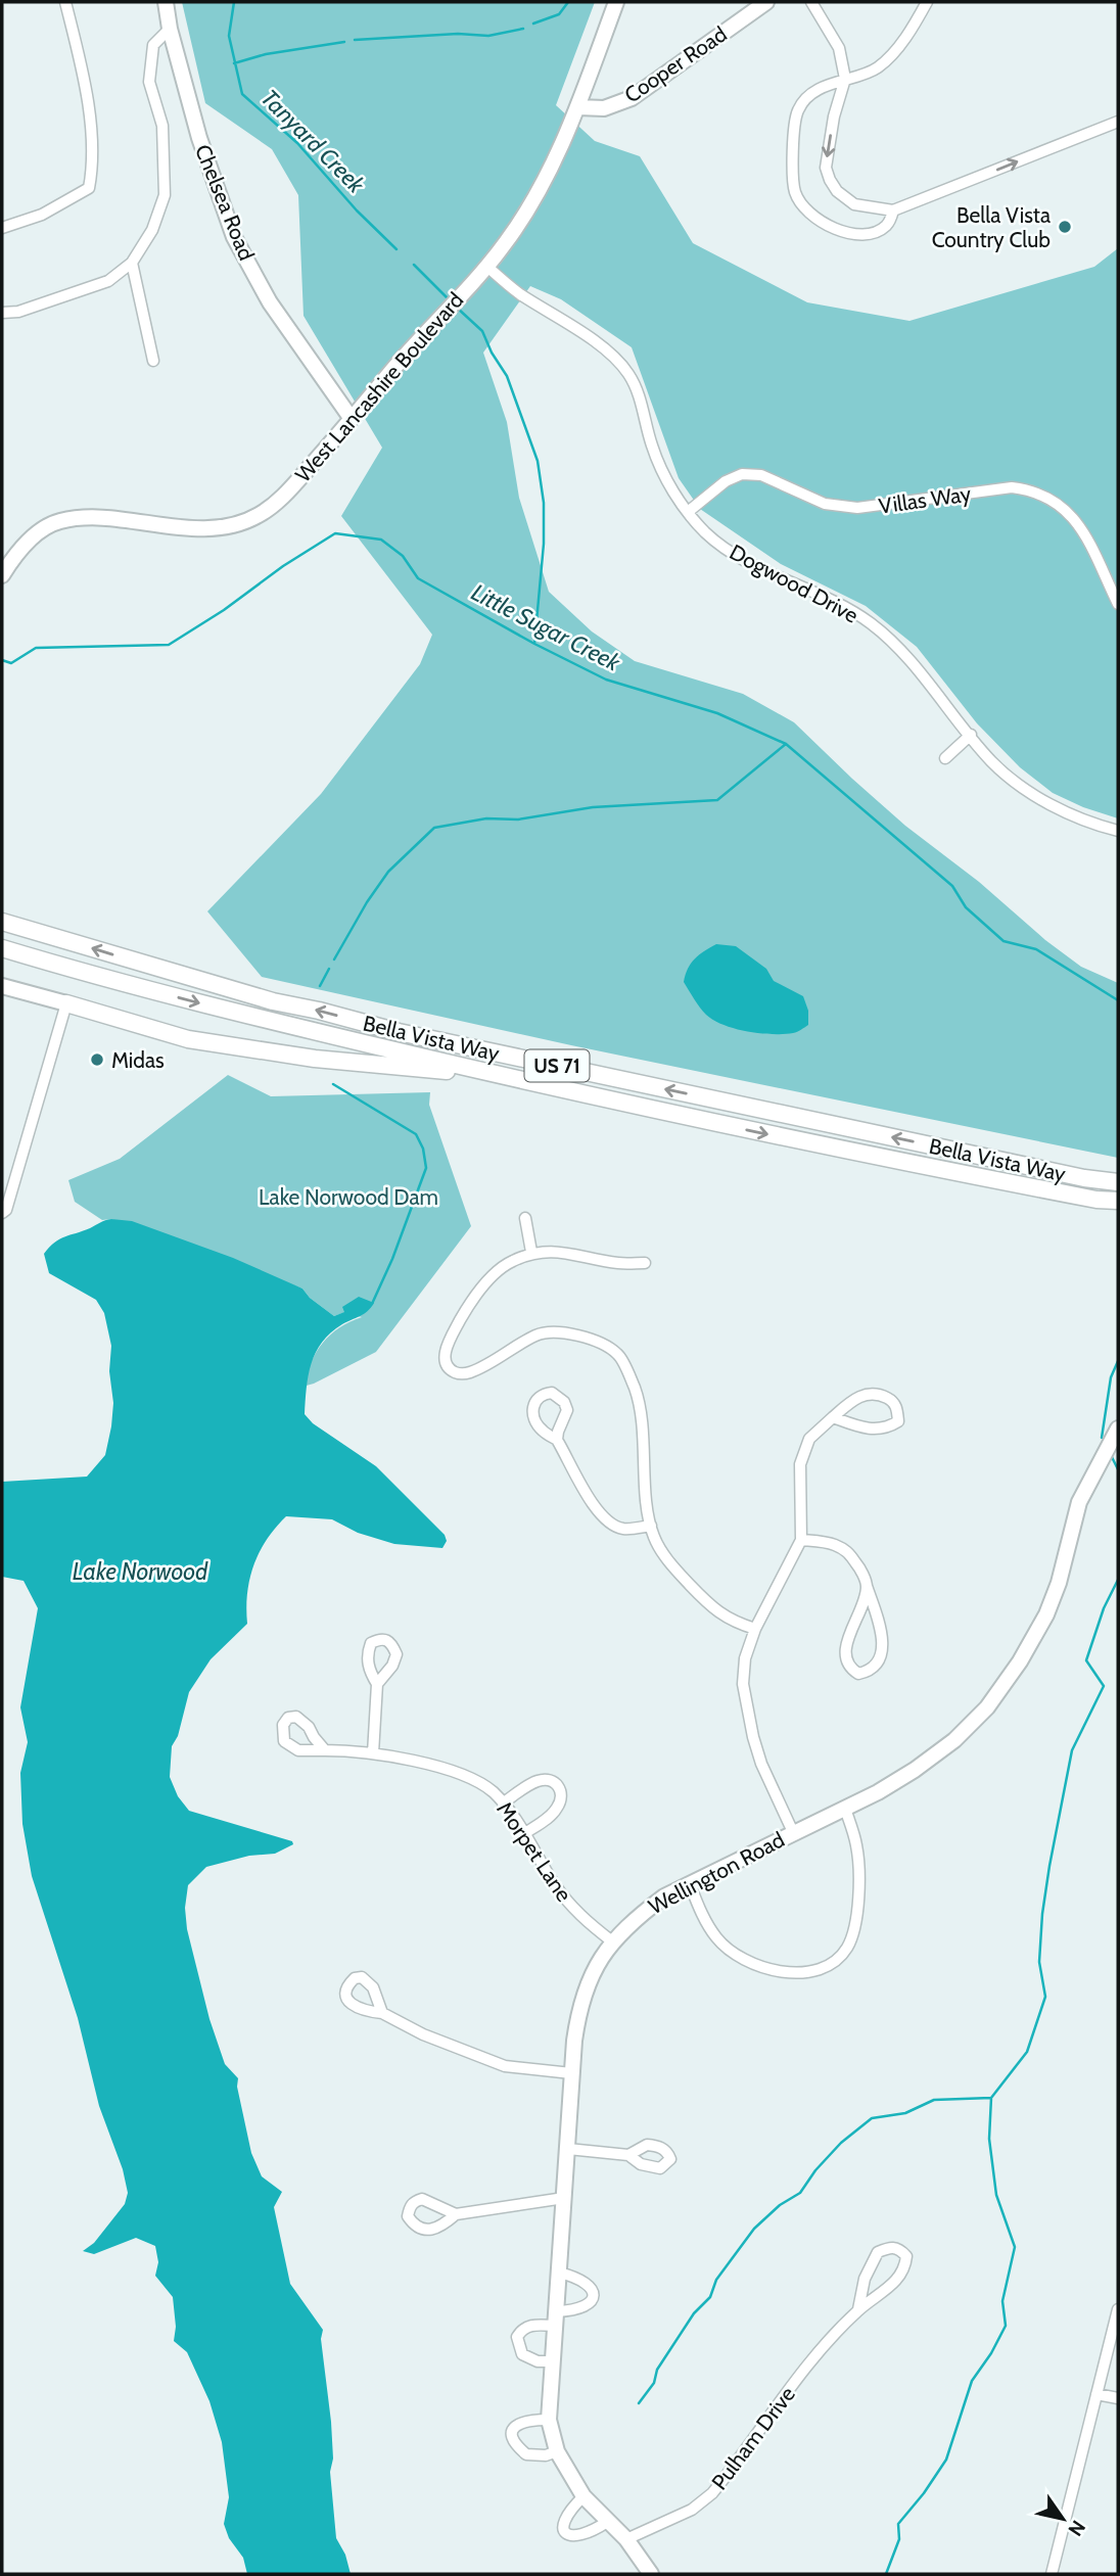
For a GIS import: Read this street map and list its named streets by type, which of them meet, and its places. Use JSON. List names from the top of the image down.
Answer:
{
  "streets": {
    "main road": ["Bella Vista Way", "US 71"],
    "street": [
      "Cooper Road",
      "Chelsea Road",
      "West Lancashire Boulevard",
      "Villas Way",
      "Dogwood Drive",
      "Morpet Lane",
      "Wellington Road",
      "Pulham Drive"
    ]
  },
  "crossings": [
    ["Cooper Road", "West Lancashire Boulevard"],
    ["Chelsea Road", "West Lancashire Boulevard"],
    ["West Lancashire Boulevard", "Dogwood Drive"],
    ["Villas Way", "Dogwood Drive"],
    ["Morpet Lane", "Wellington Road"],
    ["Wellington Road", "Pulham Drive"]
  ],
  "water": ["Tanyard Creek", "Little Sugar Creek", "Lake Norwood"],
  "parks": ["Lake Norwood Dam"],
  "places": ["Bella Vista Country Club", "Midas"],
  "north": "bottom right"
}
